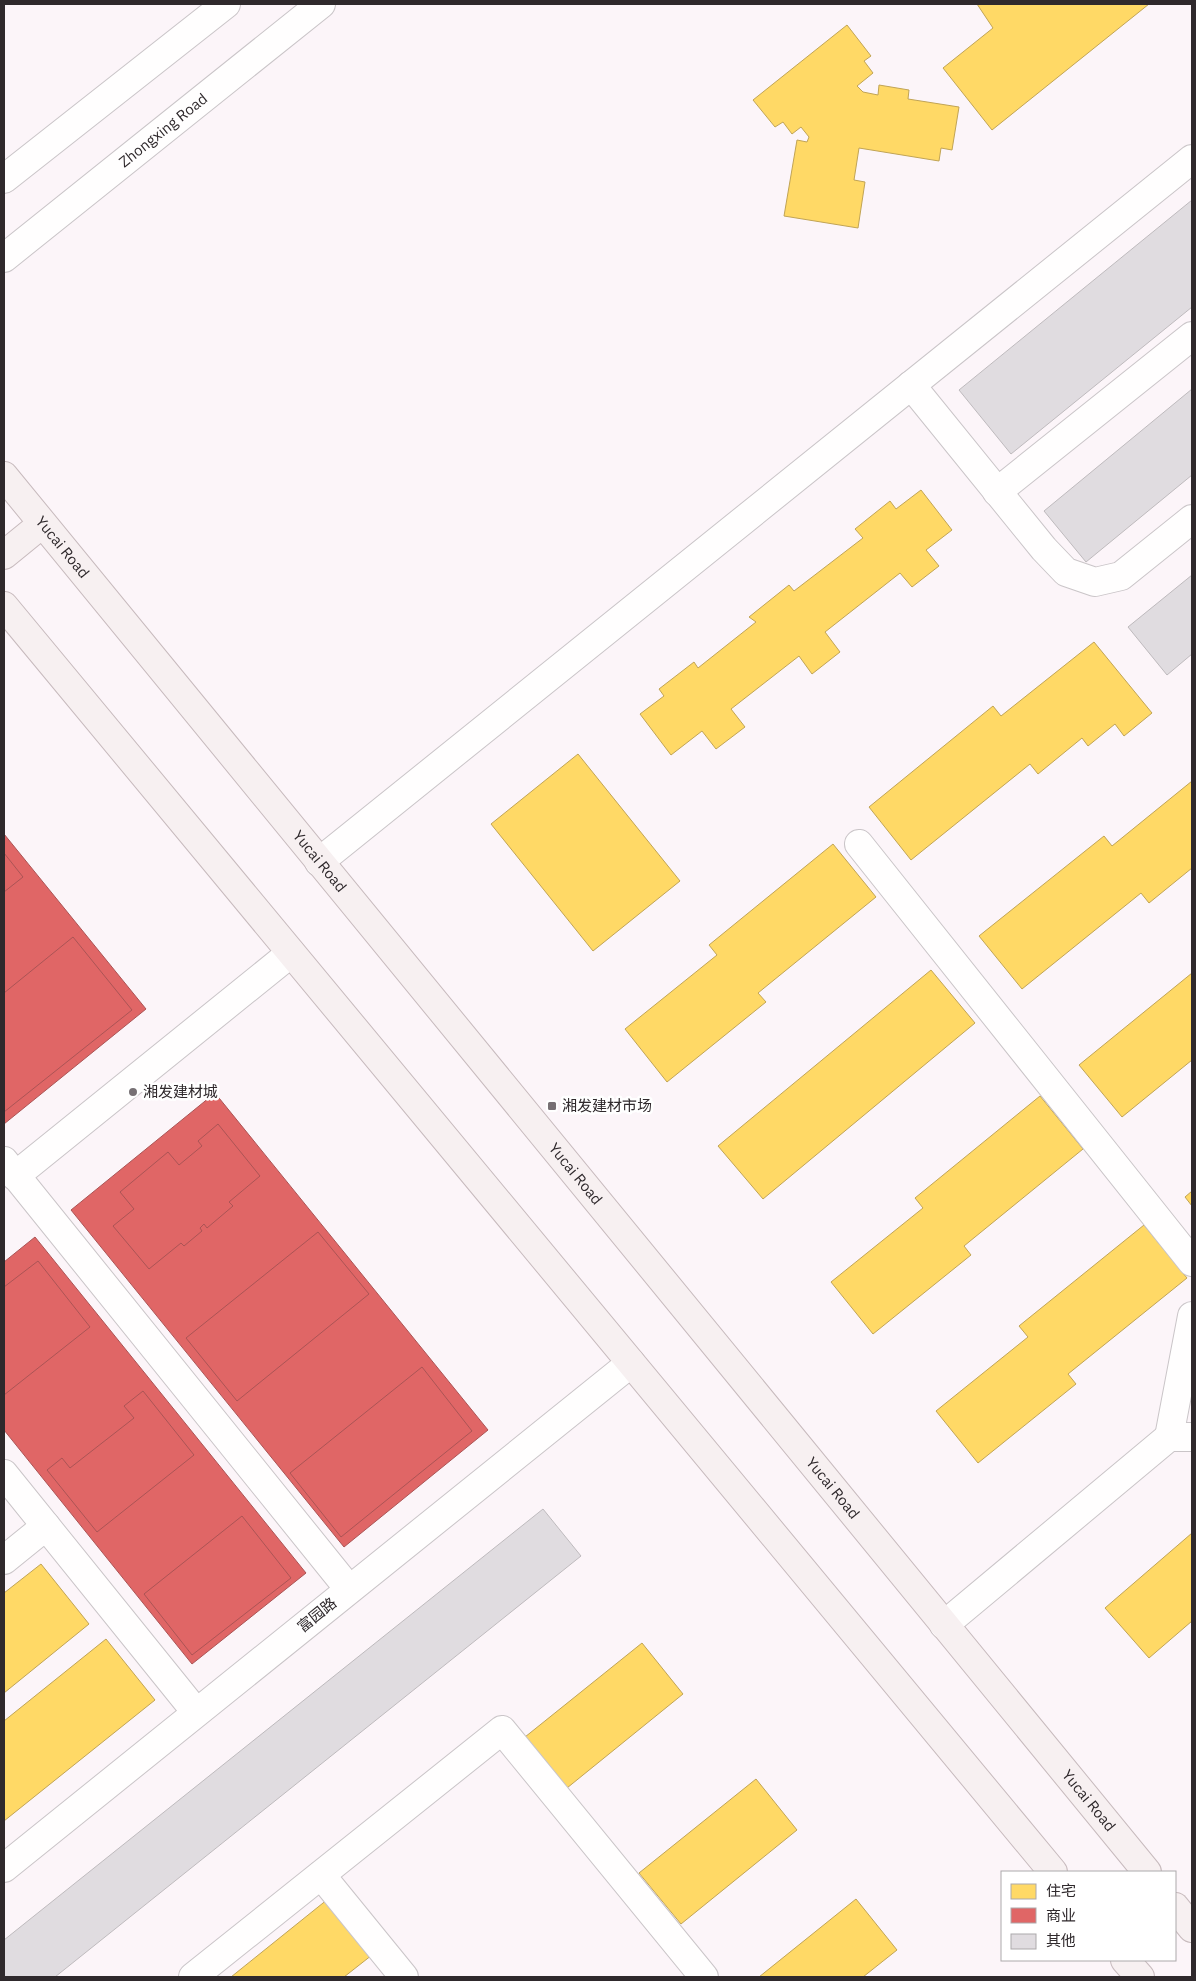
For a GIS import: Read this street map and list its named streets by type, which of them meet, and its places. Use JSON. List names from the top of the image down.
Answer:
{
  "streets": {
    "main road": ["Yucai Road"],
    "street": ["Zhongxing Road", "富园路"]
  },
  "places": {
    "other": ["湘发建材城"],
    "transit": ["湘发建材市场"]
  },
  "legend": ["住宅", "商业", "其他"]
}
